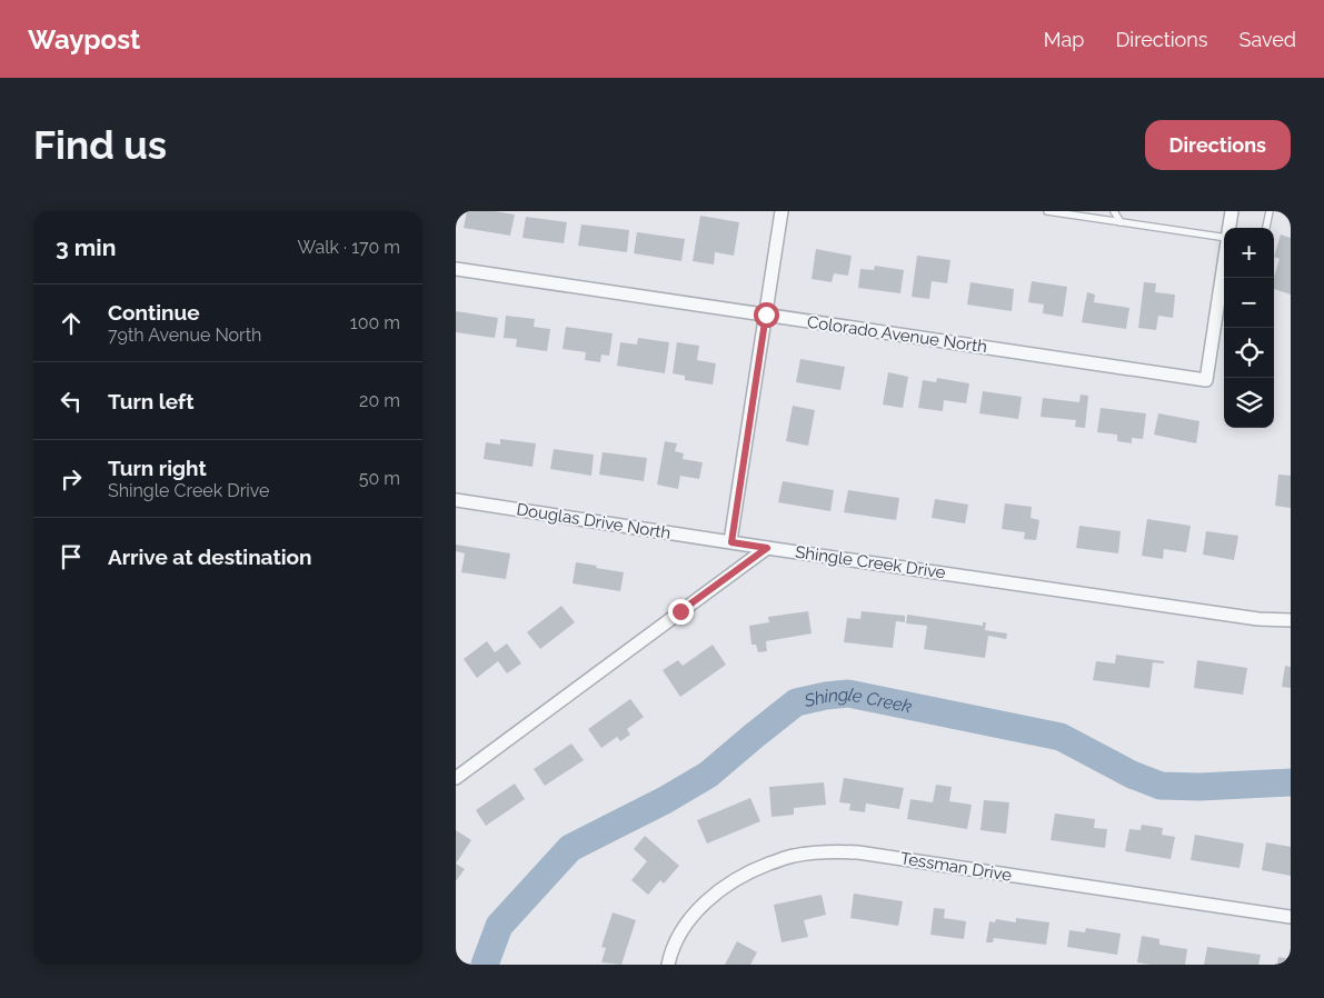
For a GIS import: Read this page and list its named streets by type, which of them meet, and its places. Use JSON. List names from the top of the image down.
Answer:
{
  "streets": {
    "street": [
      "Colorado Avenue North",
      "Douglas Drive North",
      "Shingle Creek Drive",
      "Tessman Drive"
    ]
  },
  "crossings": [
    ["Douglas Drive North", "Shingle Creek Drive"]
  ],
  "water": ["Shingle Creek"],
  "page": {
    "header": "Waypost",
    "nav": ["Map", "Directions", "Saved"],
    "buttons": "Directions",
    "title": "Find us",
    "heading": ["3 min", "Walk · 170 m"],
    "map_buttons": ["+", "−"],
    "list": [
      ["Continue", "79th Avenue North", "100 m"],
      ["Turn left", "20 m"],
      ["Turn right", "Shingle Creek Drive", "50 m"],
      "Arrive at destination"
    ]
  }
}
